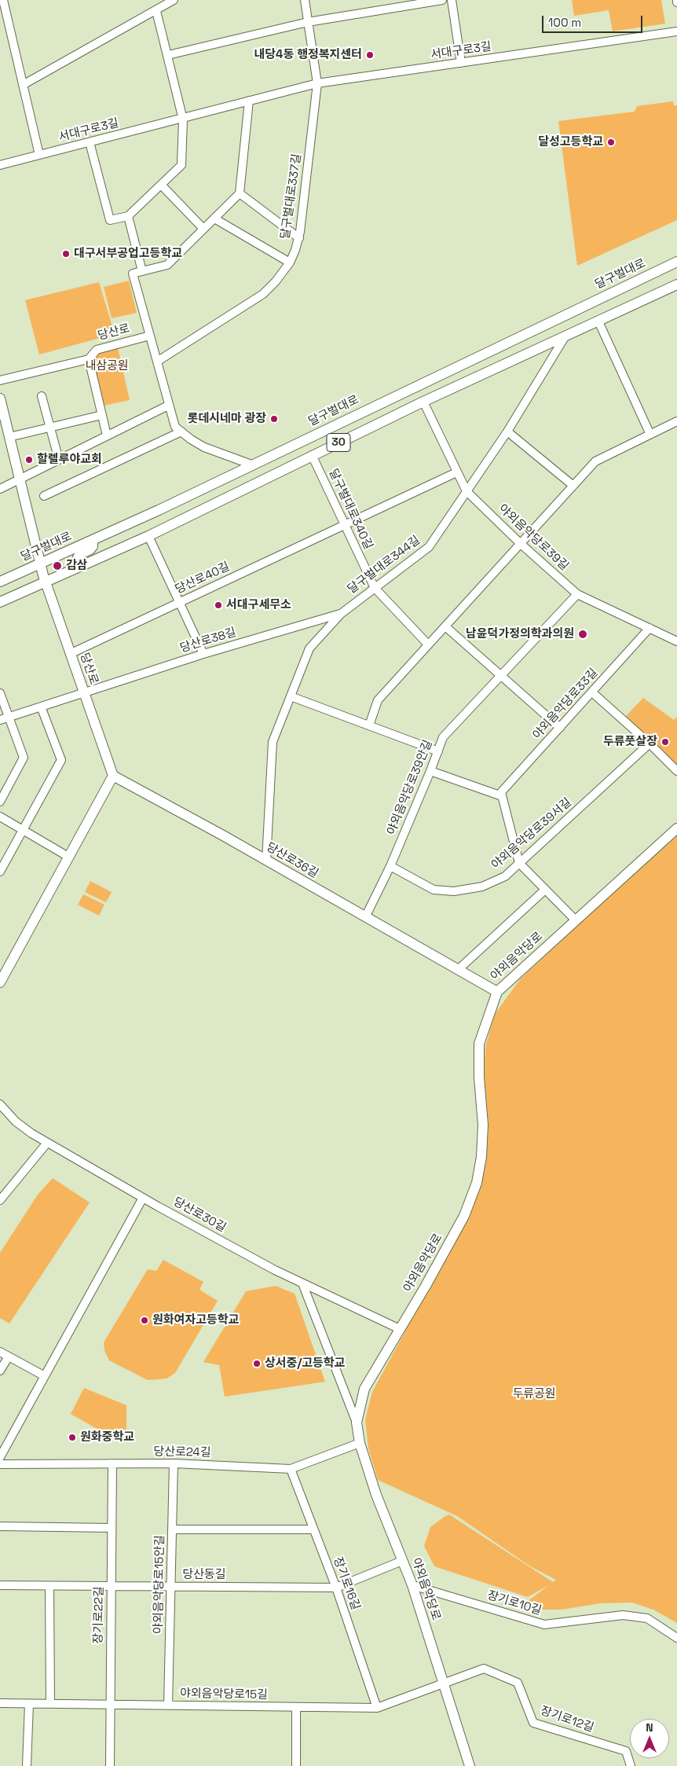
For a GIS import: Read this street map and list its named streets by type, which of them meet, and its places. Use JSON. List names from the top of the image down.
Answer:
{
  "streets": {
    "main road": [
      "달구벌대로",
      "당산로",
      "30",
      "당산로36길",
      "야외음악당로"
    ],
    "street": [
      "서대구로3길",
      "달구벌대로337길",
      "달구벌대로340길",
      "야외음악당로39길",
      "달구벌대로344길",
      "당산로40길",
      "당산로38길",
      "야외음악당로33길",
      "야외음악당로39안길",
      "야외음악당로39서길",
      "당산로30길",
      "당산로24길",
      "당산동길",
      "장기로16길",
      "야외음악당로15안길",
      "장기로10길",
      "장기로22길",
      "야외음악당로15길",
      "장기로12길"
    ]
  },
  "crossings": [
    ["서대구로3길", "달구벌대로337길"],
    ["달구벌대로", "당산로"],
    ["당산로", "30"],
    ["당산로", "당산로40길"],
    ["당산로", "당산로38길"],
    ["당산로", "당산로36길"],
    ["30", "달구벌대로340길"],
    ["30", "야외음악당로39길"],
    ["30", "달구벌대로344길"],
    ["달구벌대로340길", "달구벌대로344길"],
    ["달구벌대로340길", "당산로40길"],
    ["야외음악당로39길", "달구벌대로344길"],
    ["야외음악당로39길", "야외음악당로33길"],
    ["야외음악당로39길", "야외음악당로39안길"],
    ["달구벌대로344길", "당산로38길"],
    ["달구벌대로344길", "당산로36길"],
    ["야외음악당로33길", "야외음악당로39안길"],
    ["야외음악당로33길", "야외음악당로39서길"],
    ["야외음악당로39안길", "야외음악당로39서길"],
    ["야외음악당로39안길", "당산로36길"],
    ["당산로36길", "야외음악당로"],
    ["야외음악당로", "당산로30길"],
    ["야외음악당로", "당산로24길"],
    ["야외음악당로", "당산동길"],
    ["야외음악당로", "장기로10길"],
    ["야외음악당로", "야외음악당로15길"],
    ["야외음악당로", "장기로12길"],
    ["당산로24길", "장기로16길"],
    ["당산로24길", "야외음악당로15안길"],
    ["당산로24길", "장기로22길"],
    ["당산동길", "장기로16길"],
    ["당산동길", "야외음악당로15안길"],
    ["당산동길", "장기로22길"],
    ["장기로16길", "야외음악당로15길"],
    ["야외음악당로15안길", "야외음악당로15길"],
    ["장기로22길", "야외음악당로15길"],
    ["야외음악당로15길", "장기로12길"]
  ],
  "parks": ["내삼공원", "두류공원"],
  "places": [
    "내당4동 행정복지센터",
    "달성고등학교",
    "대구서부공업고등학교",
    "롯데시네마 광장",
    "할렐루야교회",
    "감삼",
    "서대구세무소",
    "남윤덕가정의학과의원",
    "두류풋살장",
    "원화여자고등학교",
    "상서중/고등학교",
    "원화중학교"
  ],
  "scale_bar": "100 m",
  "north": "top"
}
